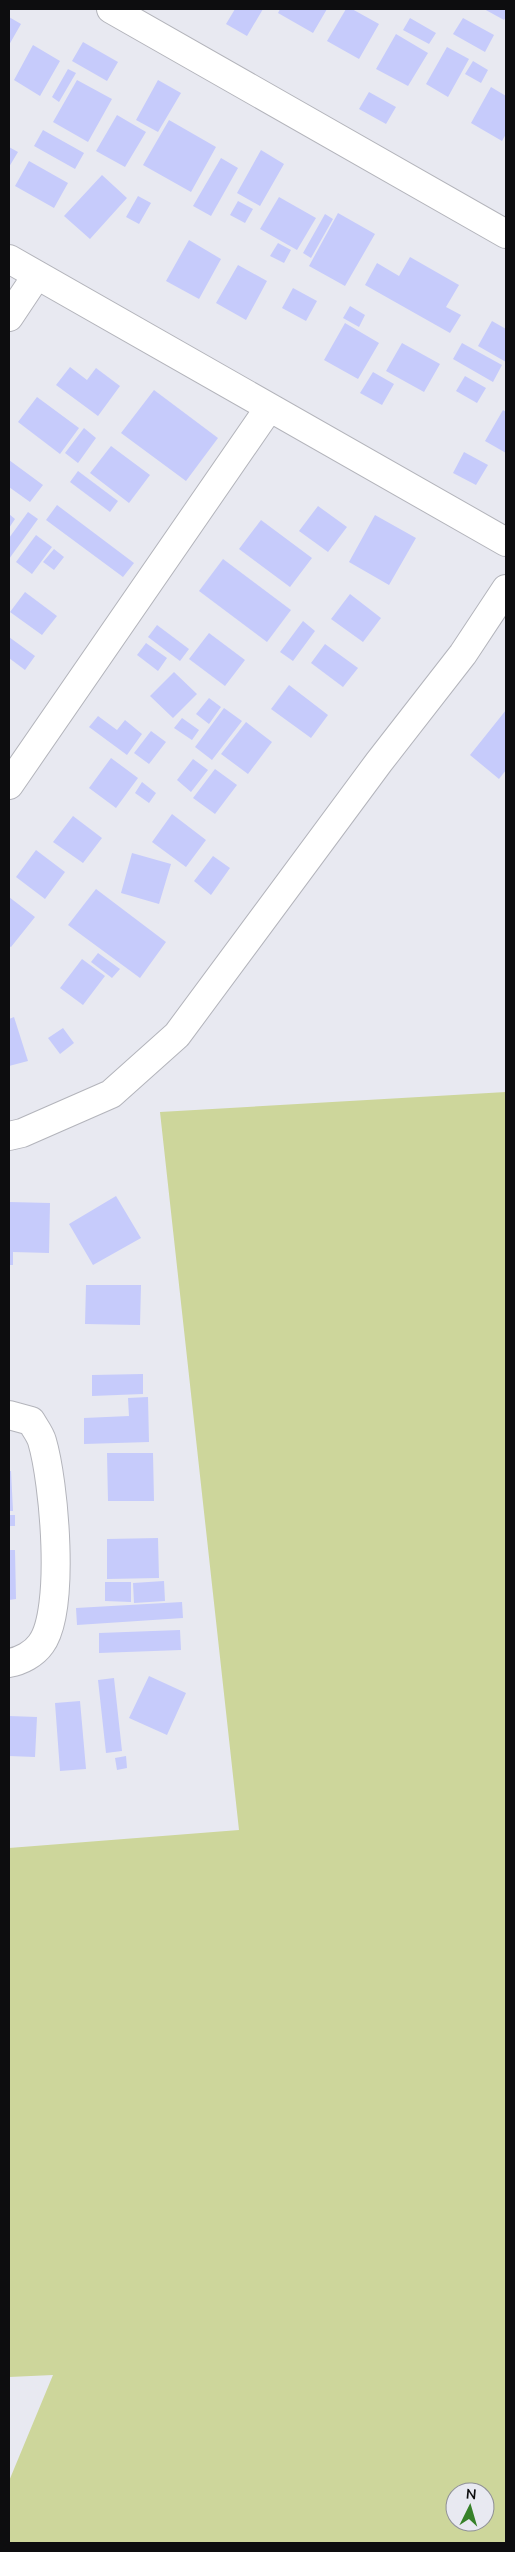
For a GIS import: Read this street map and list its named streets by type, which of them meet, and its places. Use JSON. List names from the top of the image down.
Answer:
{
  "north": "top"
}
